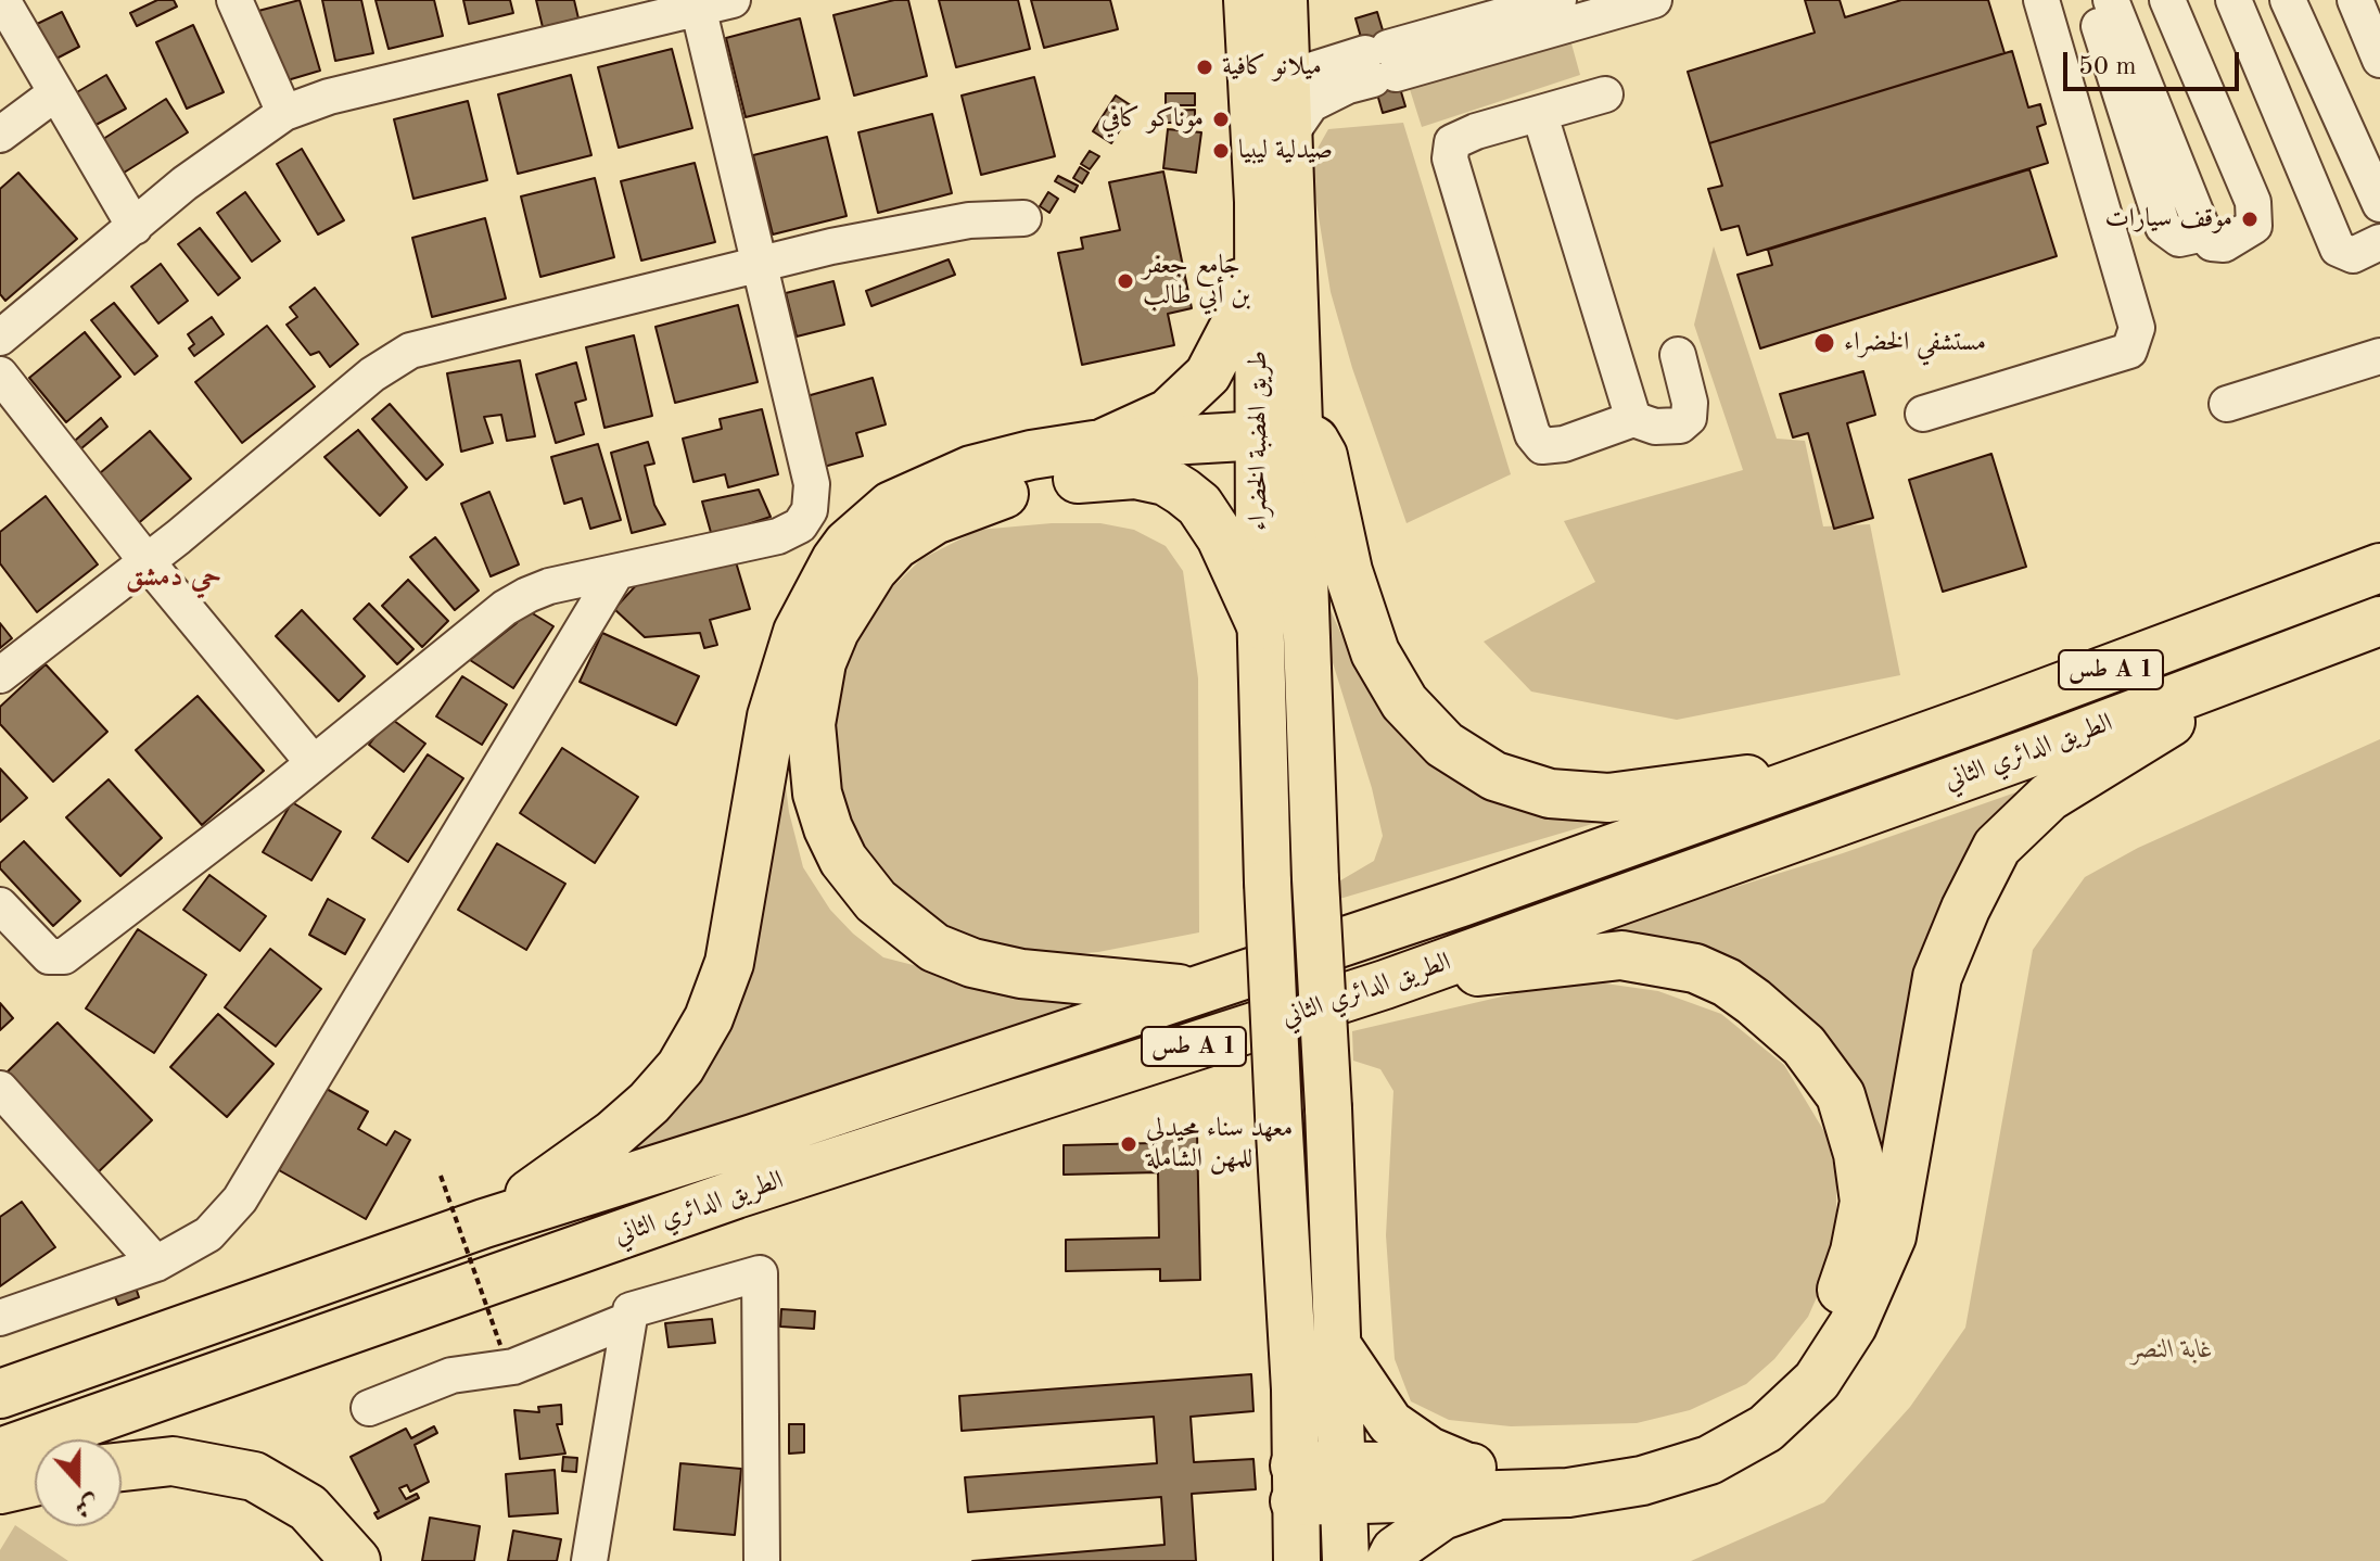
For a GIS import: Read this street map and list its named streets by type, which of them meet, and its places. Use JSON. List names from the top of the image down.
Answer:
{
  "streets": {
    "highway": ["طس A 1", "الطريق الدائري الثاني"],
    "main road": ["طريق الهضبة الخضراء"]
  },
  "districts": ["حي دمشق"],
  "parks": ["غابة النصر"],
  "places": [
    "ميلانو كافية",
    "موناكو كافي",
    "صيدلية ليبيا",
    "موقف سيارات",
    "جامع جعفر بن أبي طالب",
    "مستشفي الخضراء",
    "معهد سناء محيدلي للمهن الشاملة"
  ],
  "scale_bar": "50 m",
  "north": "bottom"
}
